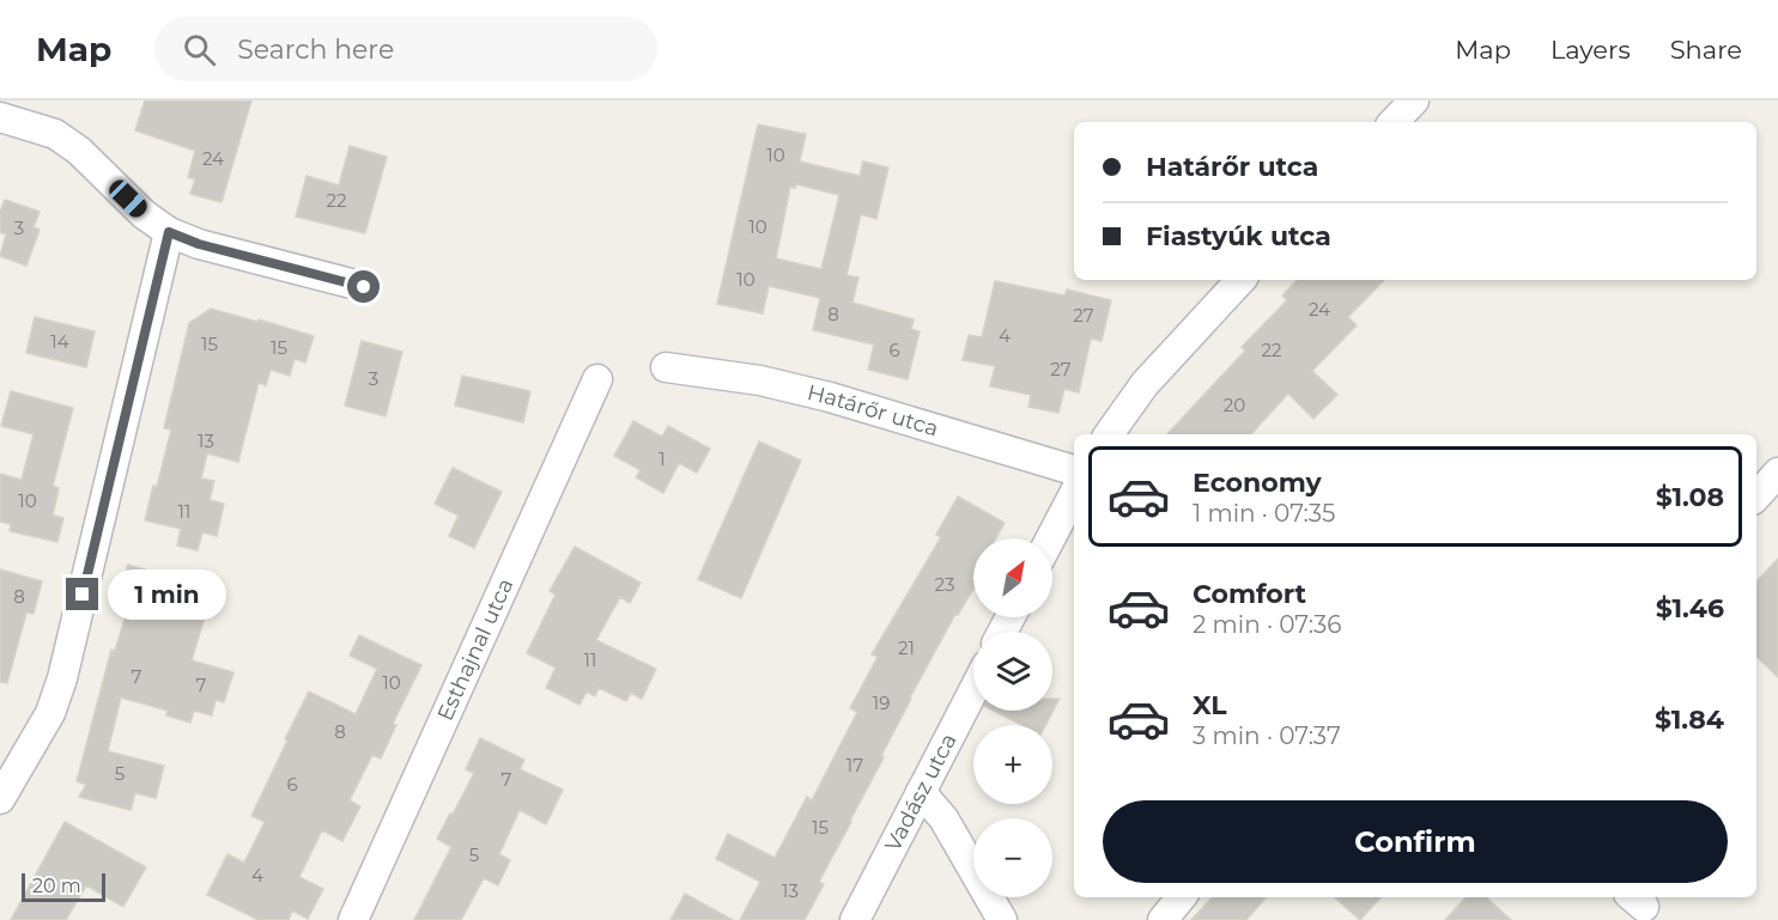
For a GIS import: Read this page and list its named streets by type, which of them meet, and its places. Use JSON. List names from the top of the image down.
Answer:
{
  "streets": {
    "street": ["Határőr utca", "Esthajnal utca", "Vadász utca"]
  },
  "house_numbers": [
    "10",
    "24",
    "22",
    "10",
    "3",
    "10",
    "24",
    "8",
    "27",
    "4",
    "14",
    "15",
    "15",
    "6",
    "22",
    "27",
    "3",
    "20",
    "13",
    "1",
    "10",
    "11",
    "23",
    "8",
    "21",
    "11",
    "7",
    "10",
    "7",
    "19",
    "8",
    "17",
    "5",
    "7",
    "6",
    "15",
    "5",
    "4",
    "13"
  ],
  "scale_bar": "20 m",
  "north": "top right",
  "page": {
    "header": "Map",
    "search": "Search here",
    "nav": ["Map", "Layers", "Share"],
    "banner": ["Határőr utca", "Fiastyúk utca"],
    "list": [
      {
        "name": "Economy",
        "note": "1 min · 07:35",
        "value": "$1.08"
      },
      {
        "name": "Comfort",
        "note": "2 min · 07:36",
        "value": "$1.46"
      },
      {
        "name": "XL",
        "note": "3 min · 07:37",
        "value": "$1.84"
      }
    ],
    "map_buttons": ["+", "−"],
    "bubble": "1 min",
    "buttons": "Confirm",
    "scale": "20 m"
  }
}
